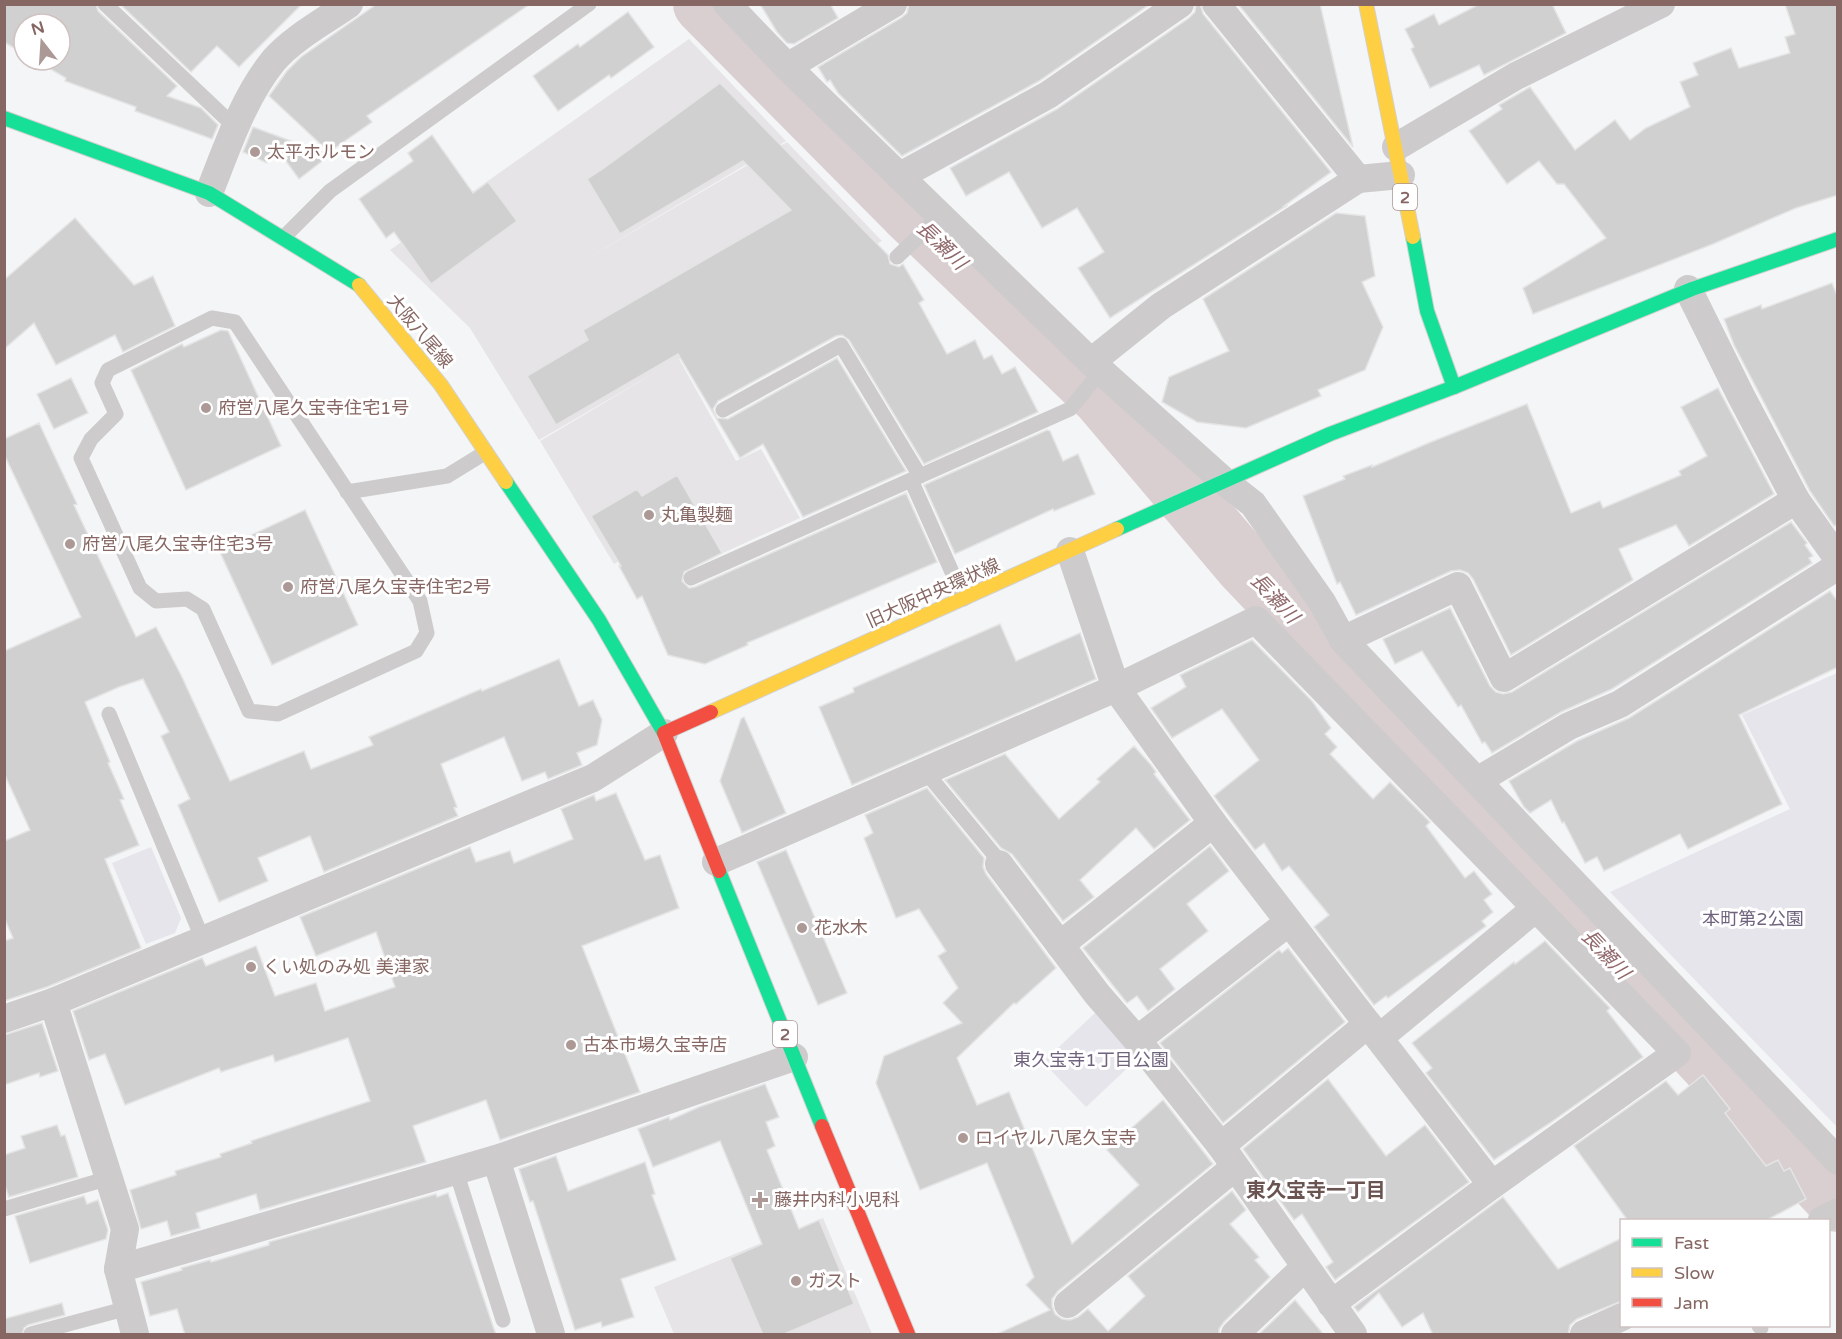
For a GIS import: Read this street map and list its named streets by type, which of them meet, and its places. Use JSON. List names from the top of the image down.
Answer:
{
  "streets": {
    "main road": ["2", "大阪八尾線", "旧大阪中央環状線"]
  },
  "crossings": [
    ["2", "大阪八尾線"],
    ["2", "旧大阪中央環状線"],
    ["大阪八尾線", "旧大阪中央環状線"]
  ],
  "districts": ["東久宝寺一丁目"],
  "water": ["長瀬川"],
  "parks": ["本町第2公園", "東久宝寺1丁目公園"],
  "places": {
    "other": [
      "太平ホルモン",
      "府営八尾久宝寺住宅1号",
      "丸亀製麺",
      "府営八尾久宝寺住宅3号",
      "府営八尾久宝寺住宅2号",
      "花水木",
      "くい処のみ処 美津家",
      "古本市場久宝寺店",
      "ロイヤル八尾久宝寺",
      "ガスト"
    ],
    "health": ["藤井内科小児科"]
  },
  "legend": ["Fast", "Slow", "Jam"],
  "north": "top"
}
